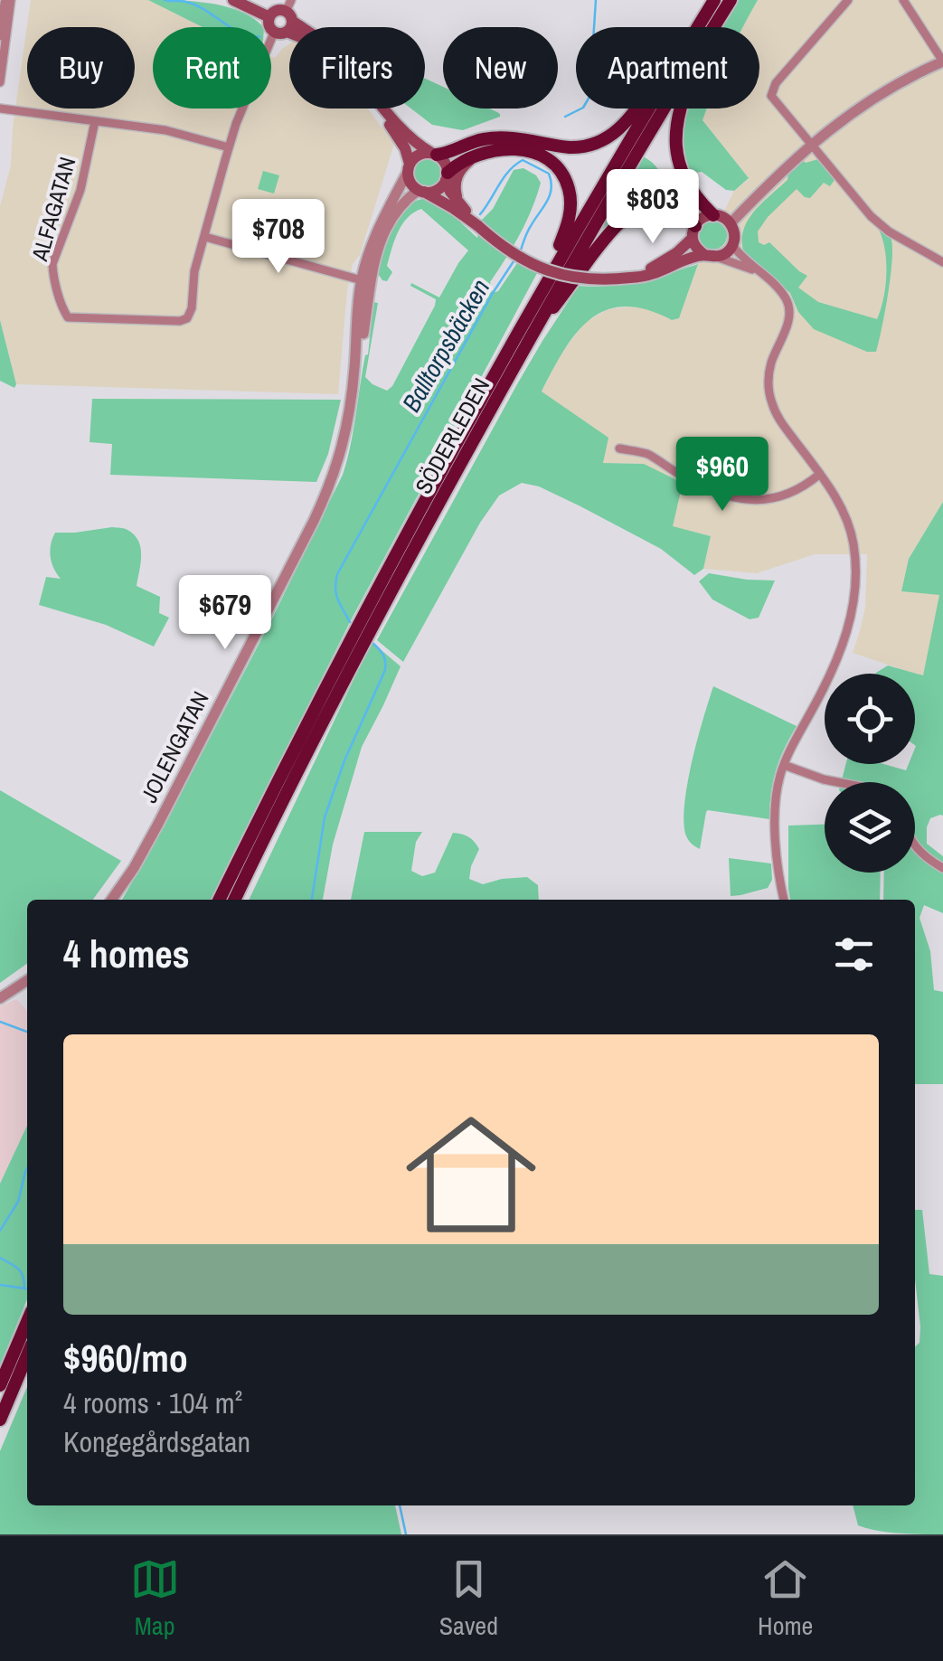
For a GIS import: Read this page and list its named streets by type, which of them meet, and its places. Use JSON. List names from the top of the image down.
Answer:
{
  "streets": {
    "highway": ["SÖDERLEDEN"],
    "street": ["ALFAGATAN", "JOLENGATAN"]
  },
  "water": ["Balltorpsbäcken"],
  "page": {
    "chip": [
      "Buy",
      "Rent",
      "Filters",
      "New",
      "Apartment"
    ],
    "price": [
      "$803",
      "$708",
      "$960",
      "$679"
    ],
    "heading": "4 homes",
    "list": [
      {
        "name": "$960/mo",
        "note": "4 rooms · 104 m² · Kongegårdsgatan"
      }
    ],
    "tabs": ["Map", "Saved", "Home"]
  }
}
